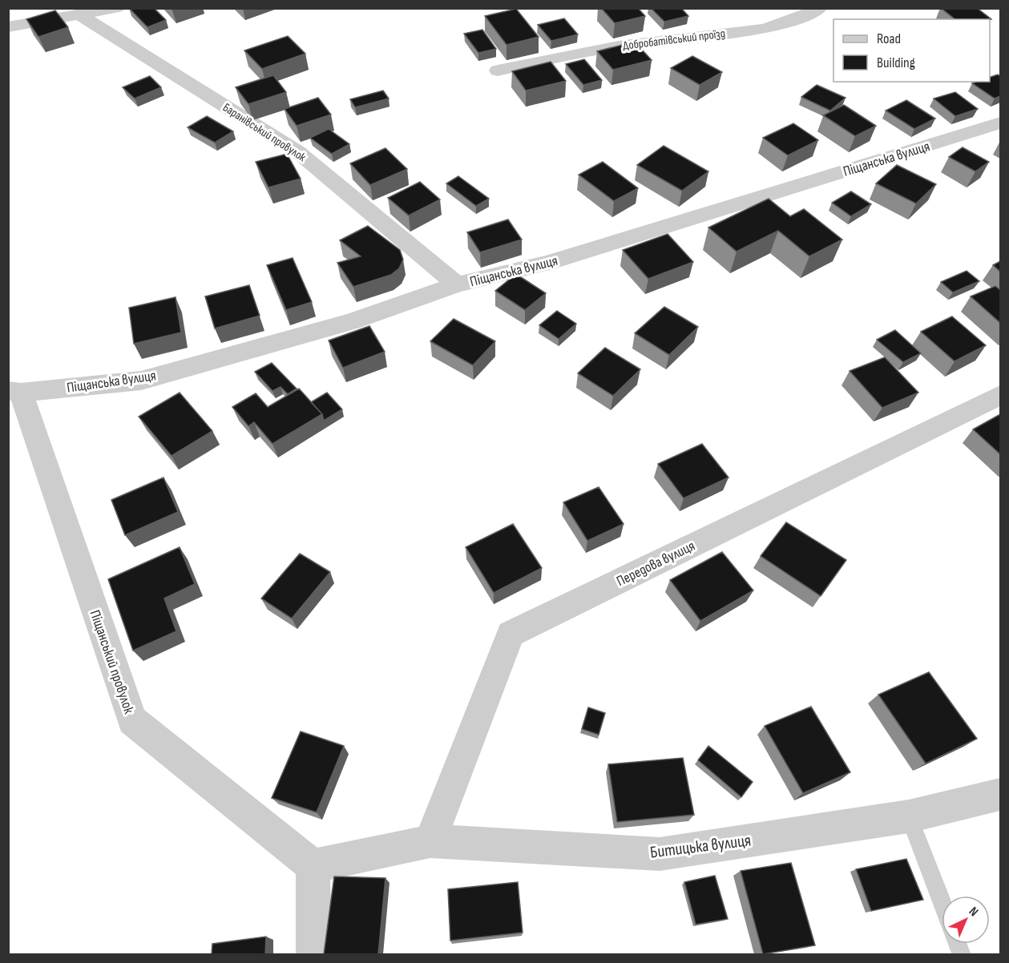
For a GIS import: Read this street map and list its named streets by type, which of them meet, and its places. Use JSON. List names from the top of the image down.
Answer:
{
  "streets": {
    "street": [
      "Добробатівський проїзд",
      "Баранівський провулок",
      "Піщанська вулиця",
      "Передова вулиця",
      "Піщанський провулок",
      "Битицька вулиця"
    ]
  },
  "crossings": [
    ["Баранівський провулок", "Піщанська вулиця"],
    ["Піщанська вулиця", "Піщанський провулок"],
    ["Передова вулиця", "Битицька вулиця"],
    ["Піщанський провулок", "Битицька вулиця"]
  ],
  "legend": ["Road", "Building"],
  "north": "top right"
}
